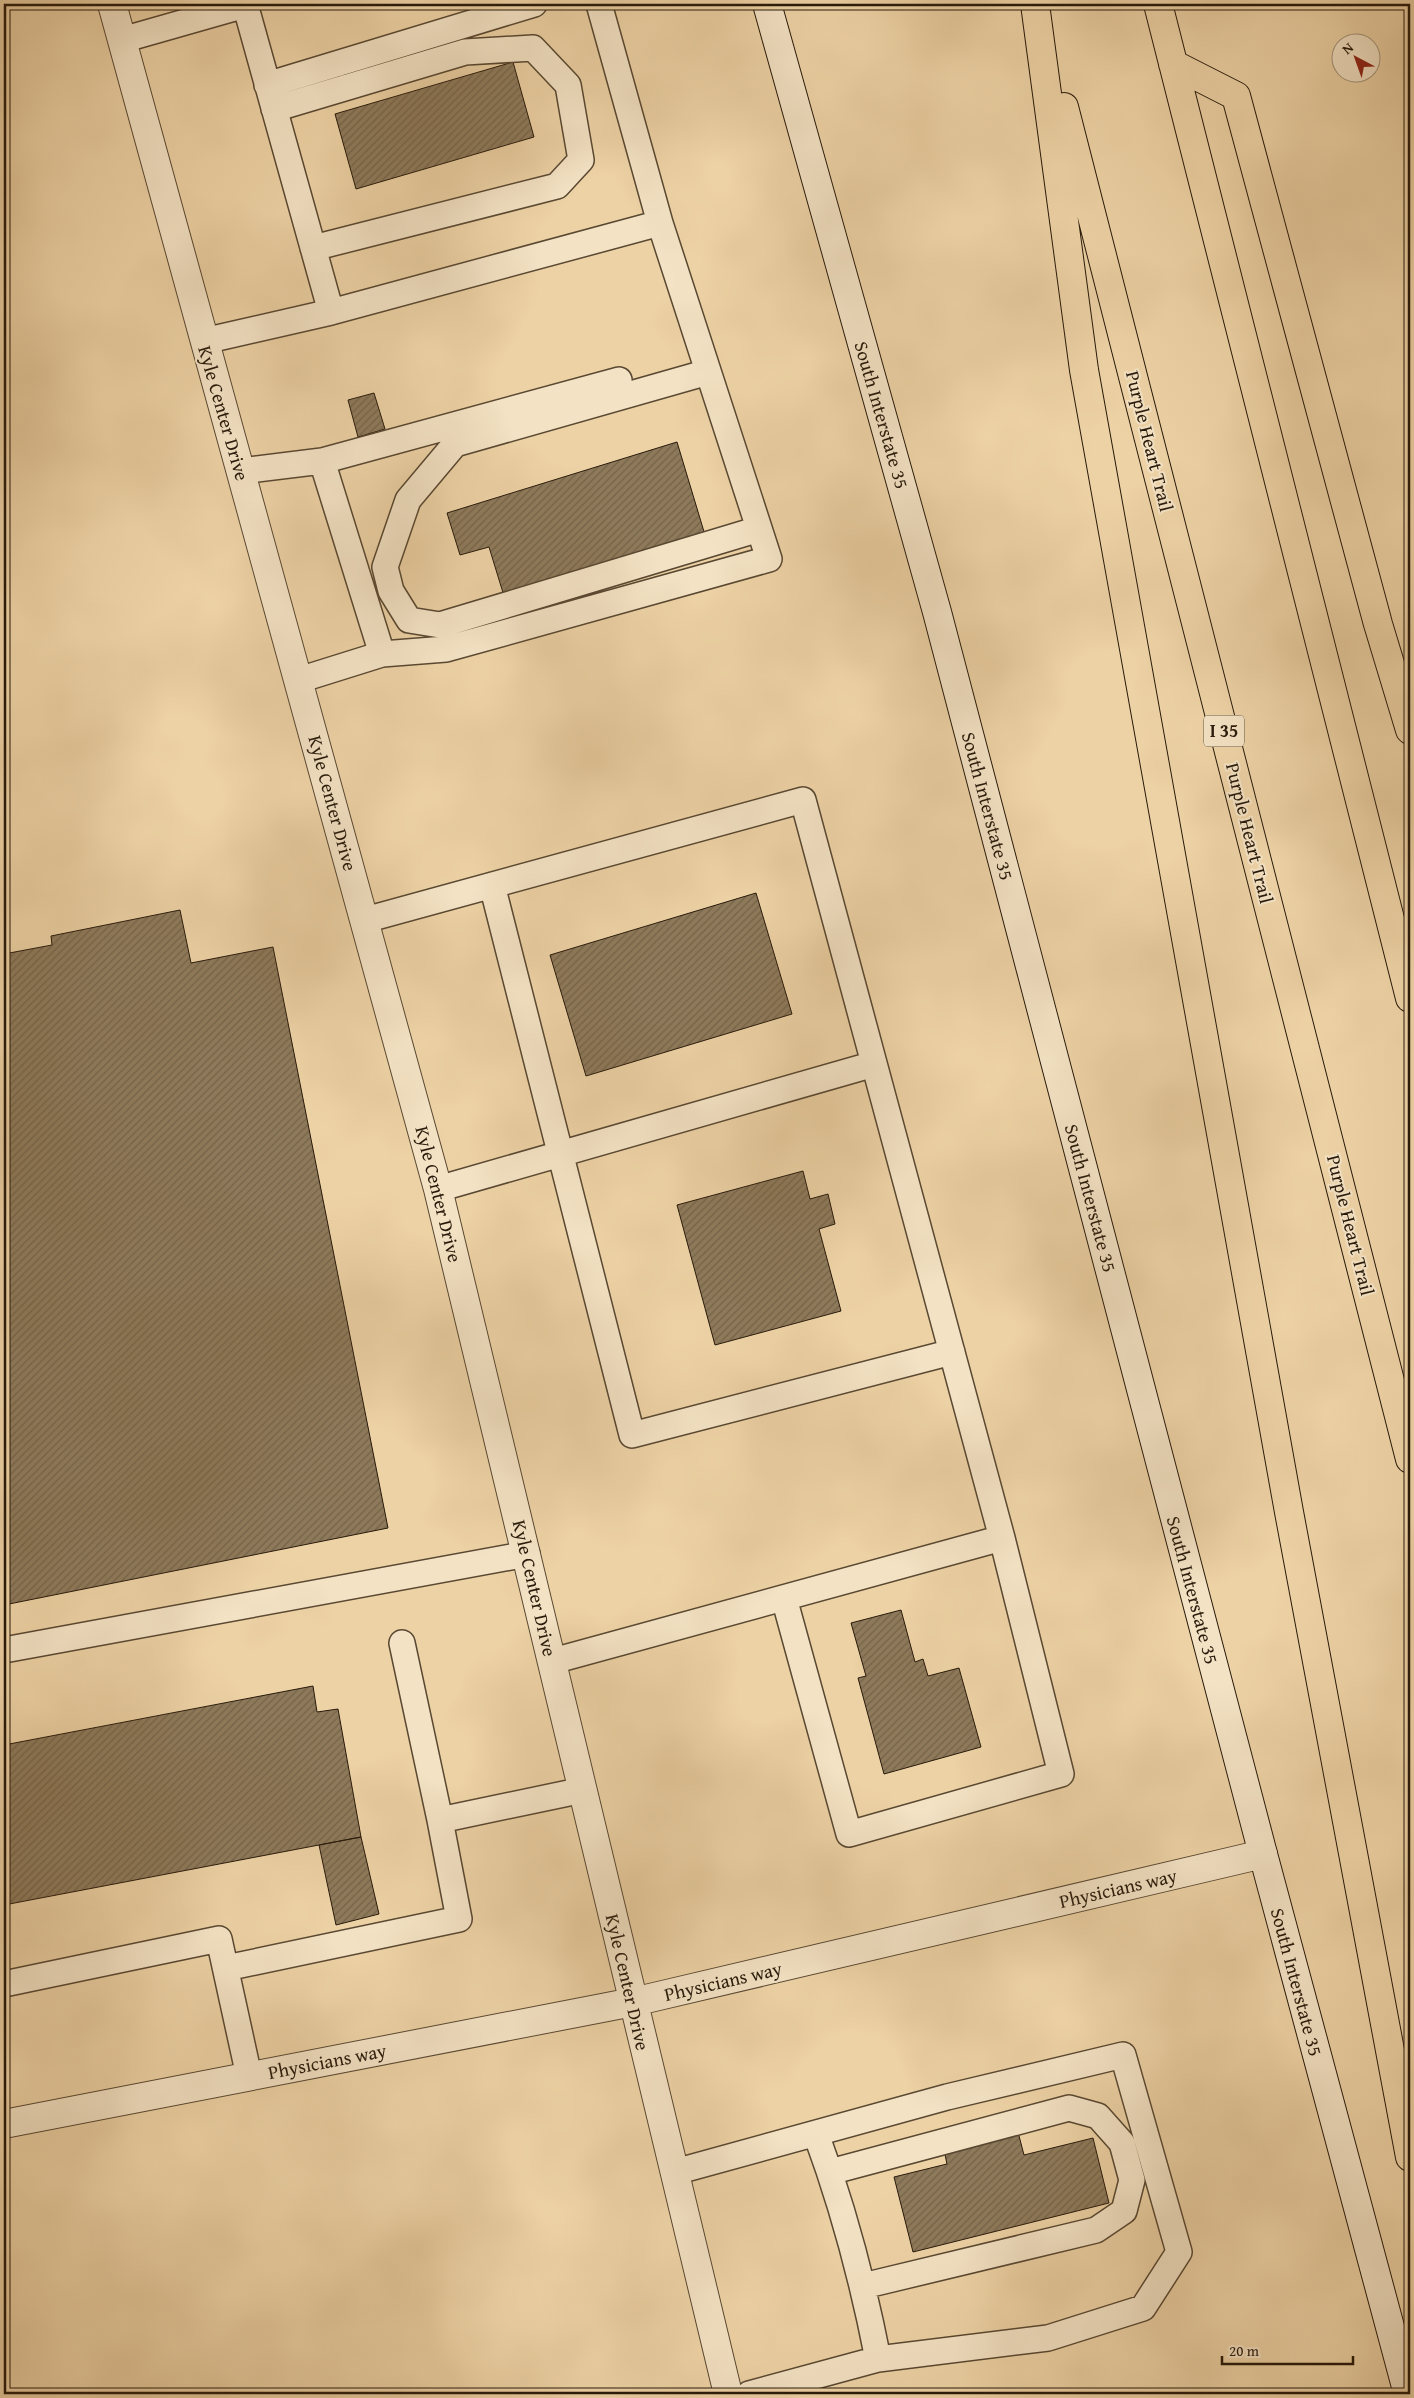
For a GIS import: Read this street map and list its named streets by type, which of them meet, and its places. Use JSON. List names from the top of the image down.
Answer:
{
  "streets": {
    "highway": ["Purple Heart Trail", "I 35"],
    "street": ["Kyle Center Drive", "South Interstate 35", "Physicians way"]
  },
  "crossings": [
    ["Kyle Center Drive", "Physicians way"],
    ["South Interstate 35", "Physicians way"]
  ],
  "scale_bar": "20 m",
  "north": "top left"
}
